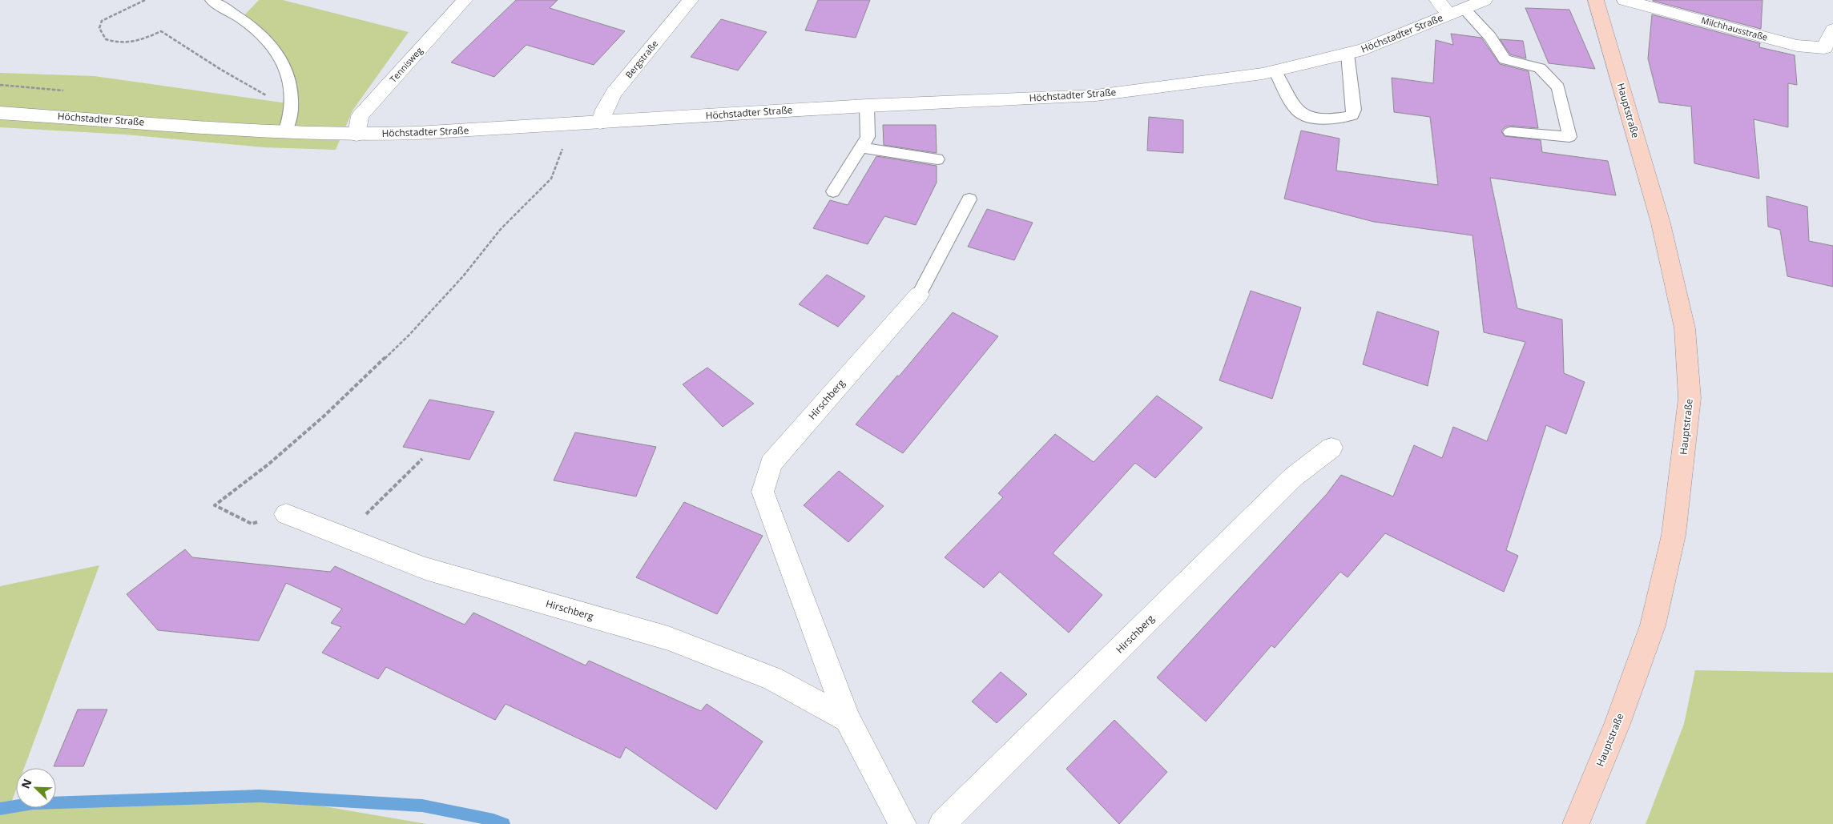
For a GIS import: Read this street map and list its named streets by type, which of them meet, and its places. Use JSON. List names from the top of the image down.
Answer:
{
  "streets": {
    "main road": ["Hauptstraße"],
    "street": [
      "Milchhausstraße",
      "Höchstadter Straße",
      "Bergstraße",
      "Tennisweg",
      "Hirschberg"
    ]
  },
  "crossings": [
    ["Höchstadter Straße", "Bergstraße"],
    ["Höchstadter Straße", "Tennisweg"]
  ],
  "north": "top left"
}
